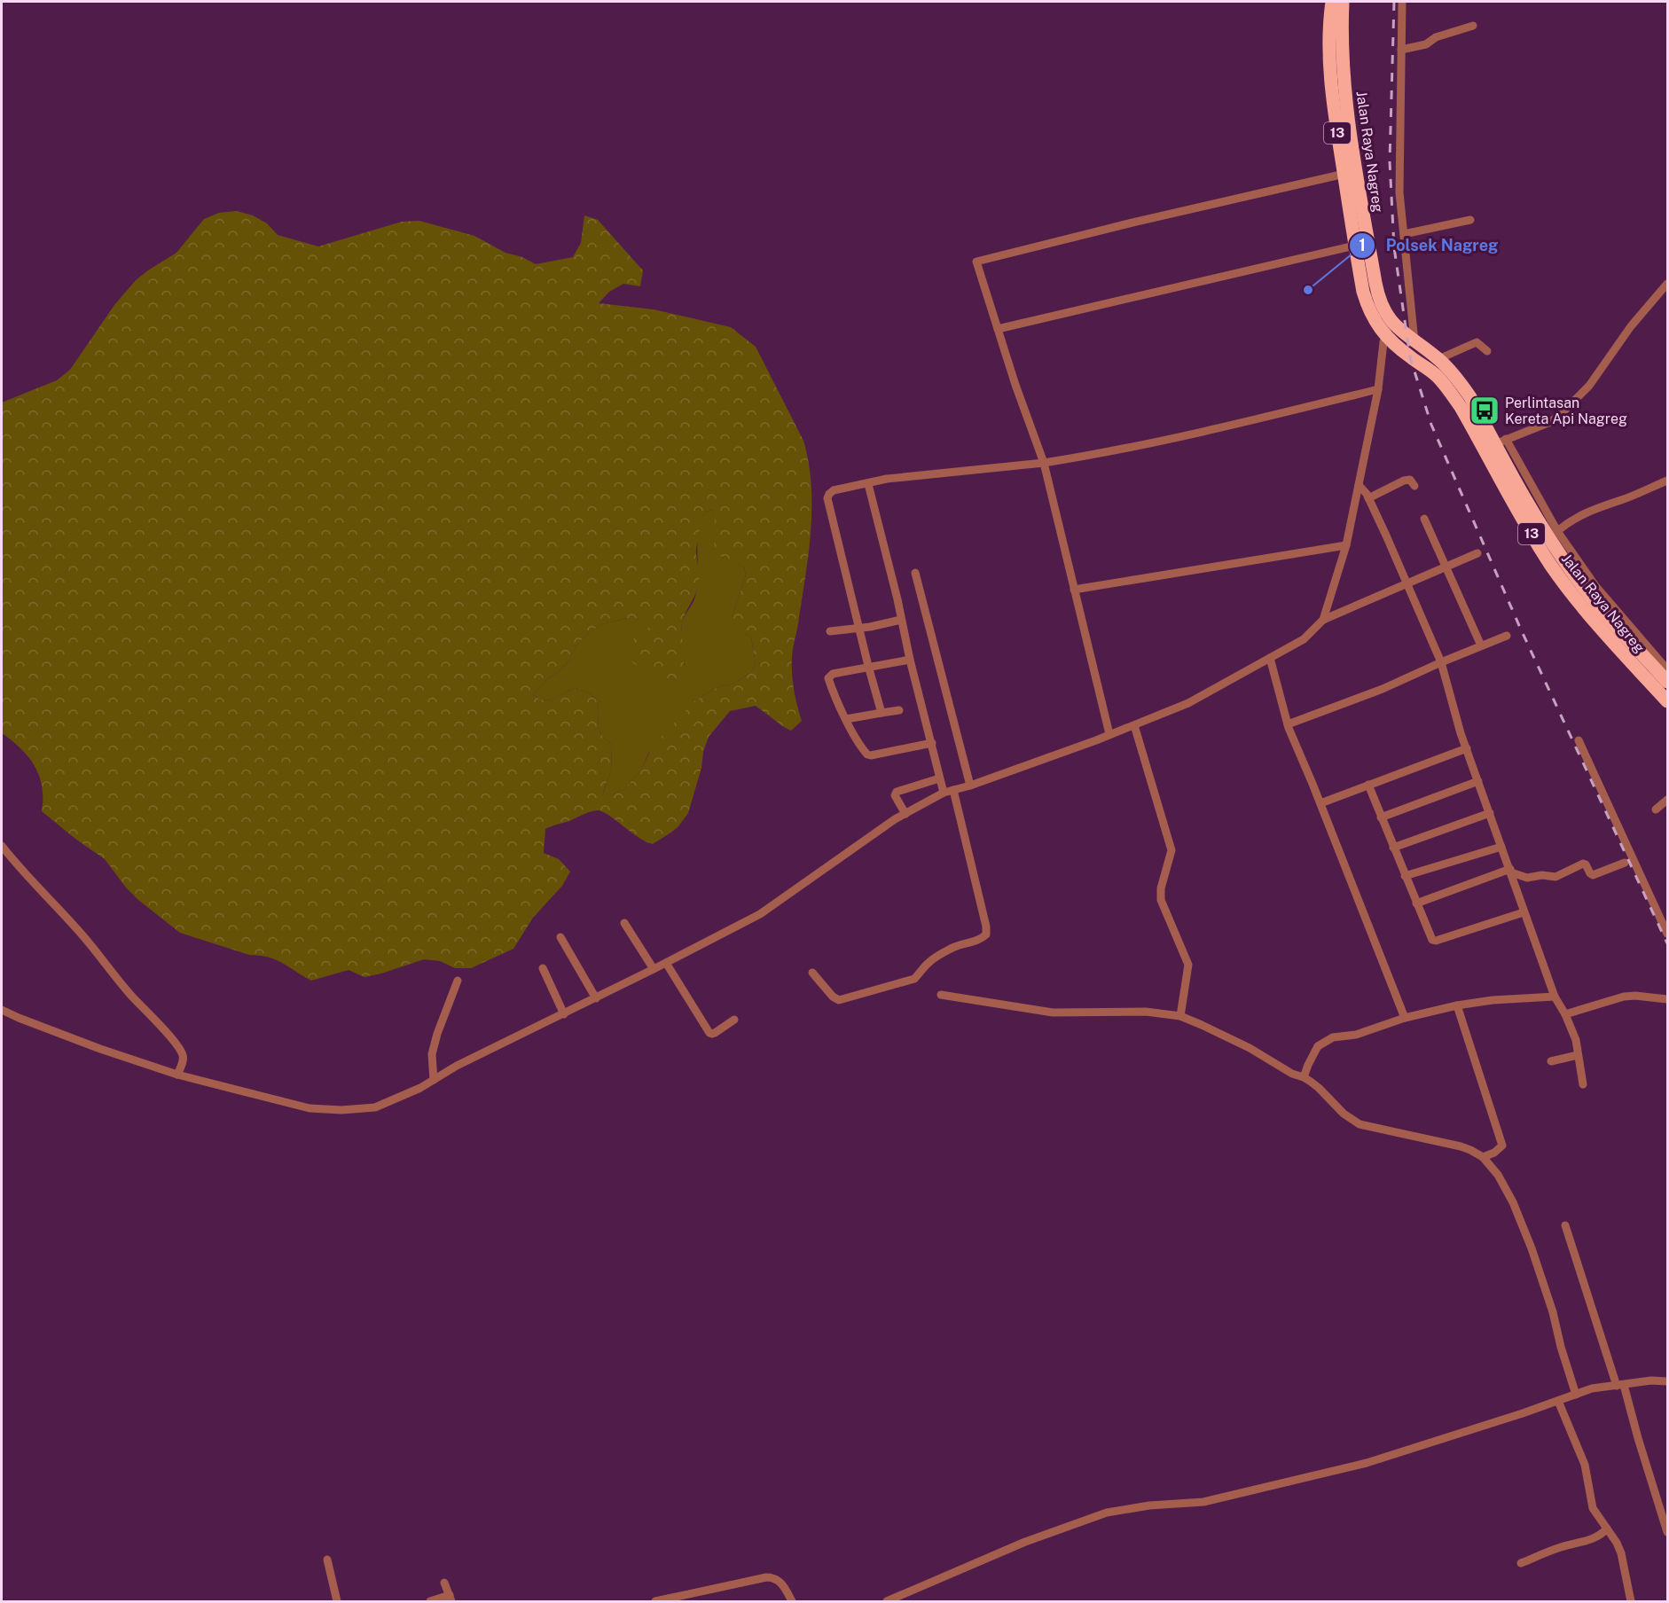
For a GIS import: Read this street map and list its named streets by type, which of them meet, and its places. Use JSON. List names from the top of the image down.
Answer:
{
  "streets": {
    "highway": ["13", "Jalan Raya Nagreg"]
  },
  "places": {
    "other": ["Polsek Nagreg"],
    "bus stop": ["Perlintasan Kereta Api Nagreg"]
  }
}
